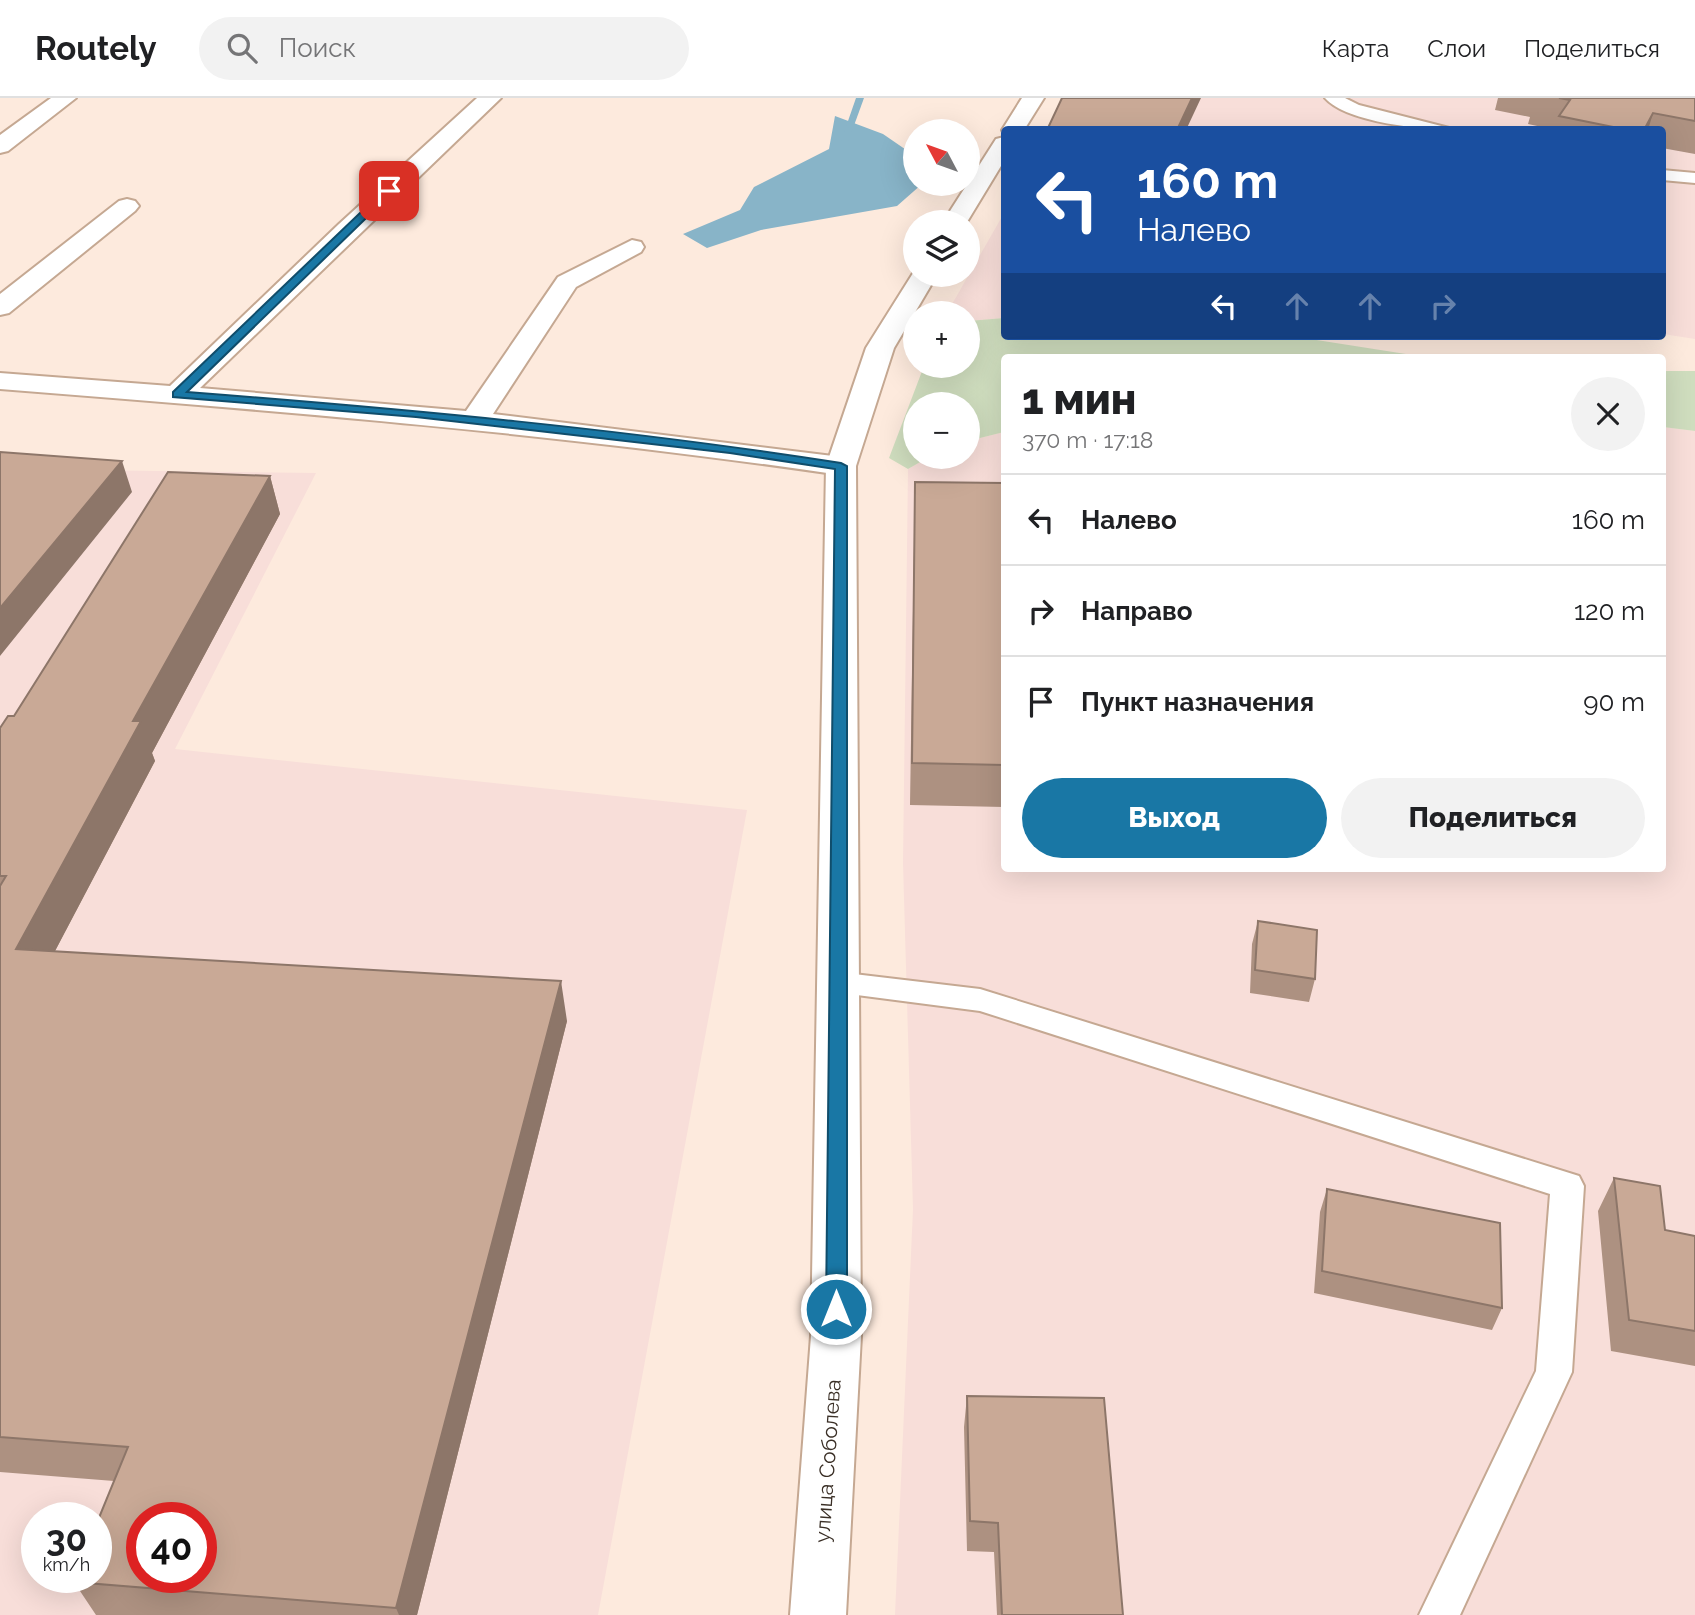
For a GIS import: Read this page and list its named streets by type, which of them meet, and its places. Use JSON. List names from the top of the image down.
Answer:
{
  "streets": {
    "street": ["улица Соболева"]
  },
  "north": "top left",
  "page": {
    "header": "Routely",
    "search": "Поиск",
    "nav": ["Карта", "Слои", "Поделиться"],
    "map_buttons": ["+", "−"],
    "turn": ["160 m", "Налево"],
    "heading": ["1 мин", "370 m · 17:18"],
    "list": [
      {
        "name": "Налево",
        "value": "160 m"
      },
      {
        "name": "Направо",
        "value": "120 m"
      },
      {
        "name": "Пункт назначения",
        "value": "90 m"
      }
    ],
    "buttons": ["Выход", "Поделиться"],
    "speed": "30 km/h",
    "limit": "40"
  }
}
